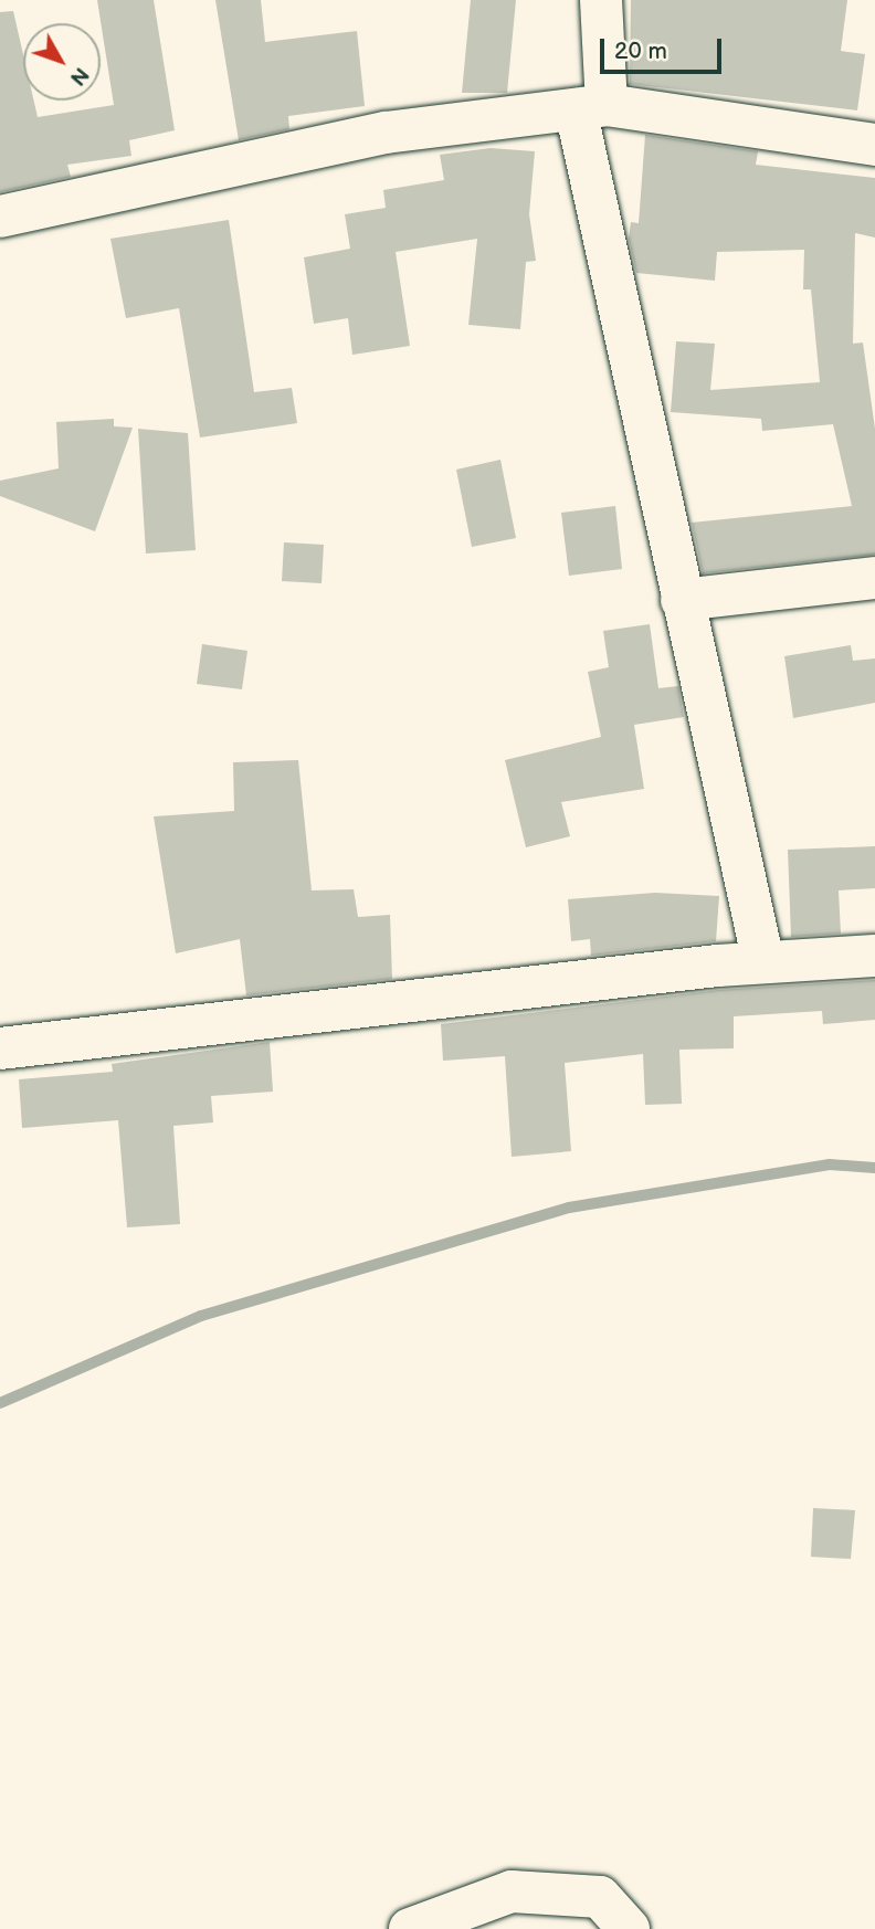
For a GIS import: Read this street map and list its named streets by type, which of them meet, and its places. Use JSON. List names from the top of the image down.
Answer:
{
  "scale_bar": "20 m",
  "north": "bottom right"
}
